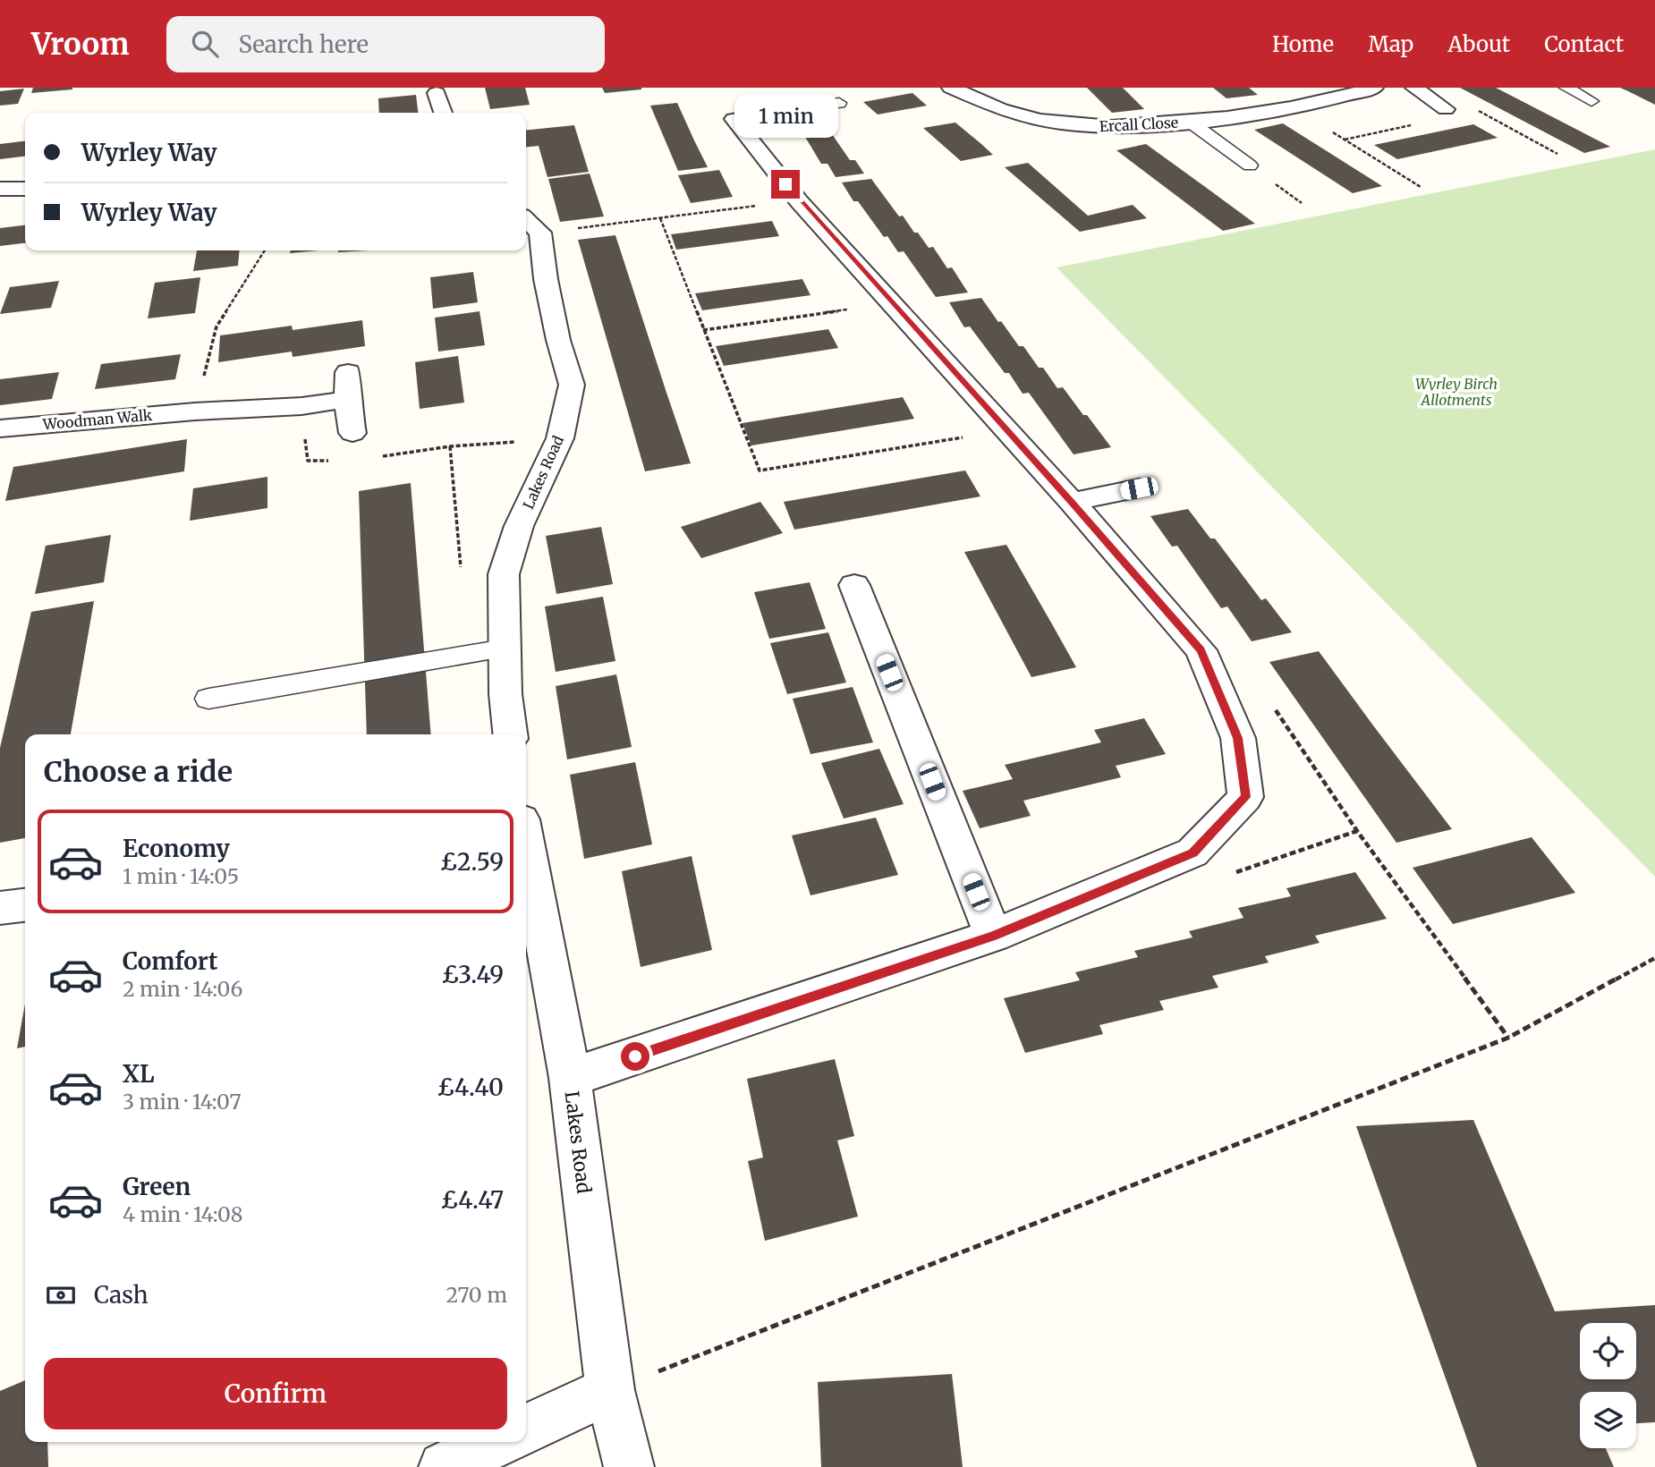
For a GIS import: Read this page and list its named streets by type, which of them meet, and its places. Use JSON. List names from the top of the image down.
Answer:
{
  "streets": {
    "street": ["Ercall Close", "Woodman Walk", "Lakes Road"]
  },
  "parks": ["Wyrley Birch Allotments"],
  "page": {
    "header": "Vroom",
    "search": "Search here",
    "nav": [
      "Home",
      "Map",
      "About",
      "Contact"
    ],
    "bubble": "1 min",
    "banner": ["Wyrley Way", "Wyrley Way"],
    "heading": "Choose a ride",
    "list": [
      {
        "name": "Economy",
        "note": "1 min · 14:05",
        "value": "£2.59"
      },
      {
        "name": "Comfort",
        "note": "2 min · 14:06",
        "value": "£3.49"
      },
      {
        "name": "XL",
        "note": "3 min · 14:07",
        "value": "£4.40"
      },
      {
        "name": "Green",
        "note": "4 min · 14:08",
        "value": "£4.47"
      }
    ],
    "pay": ["Cash", "270 m"],
    "buttons": "Confirm"
  }
}
